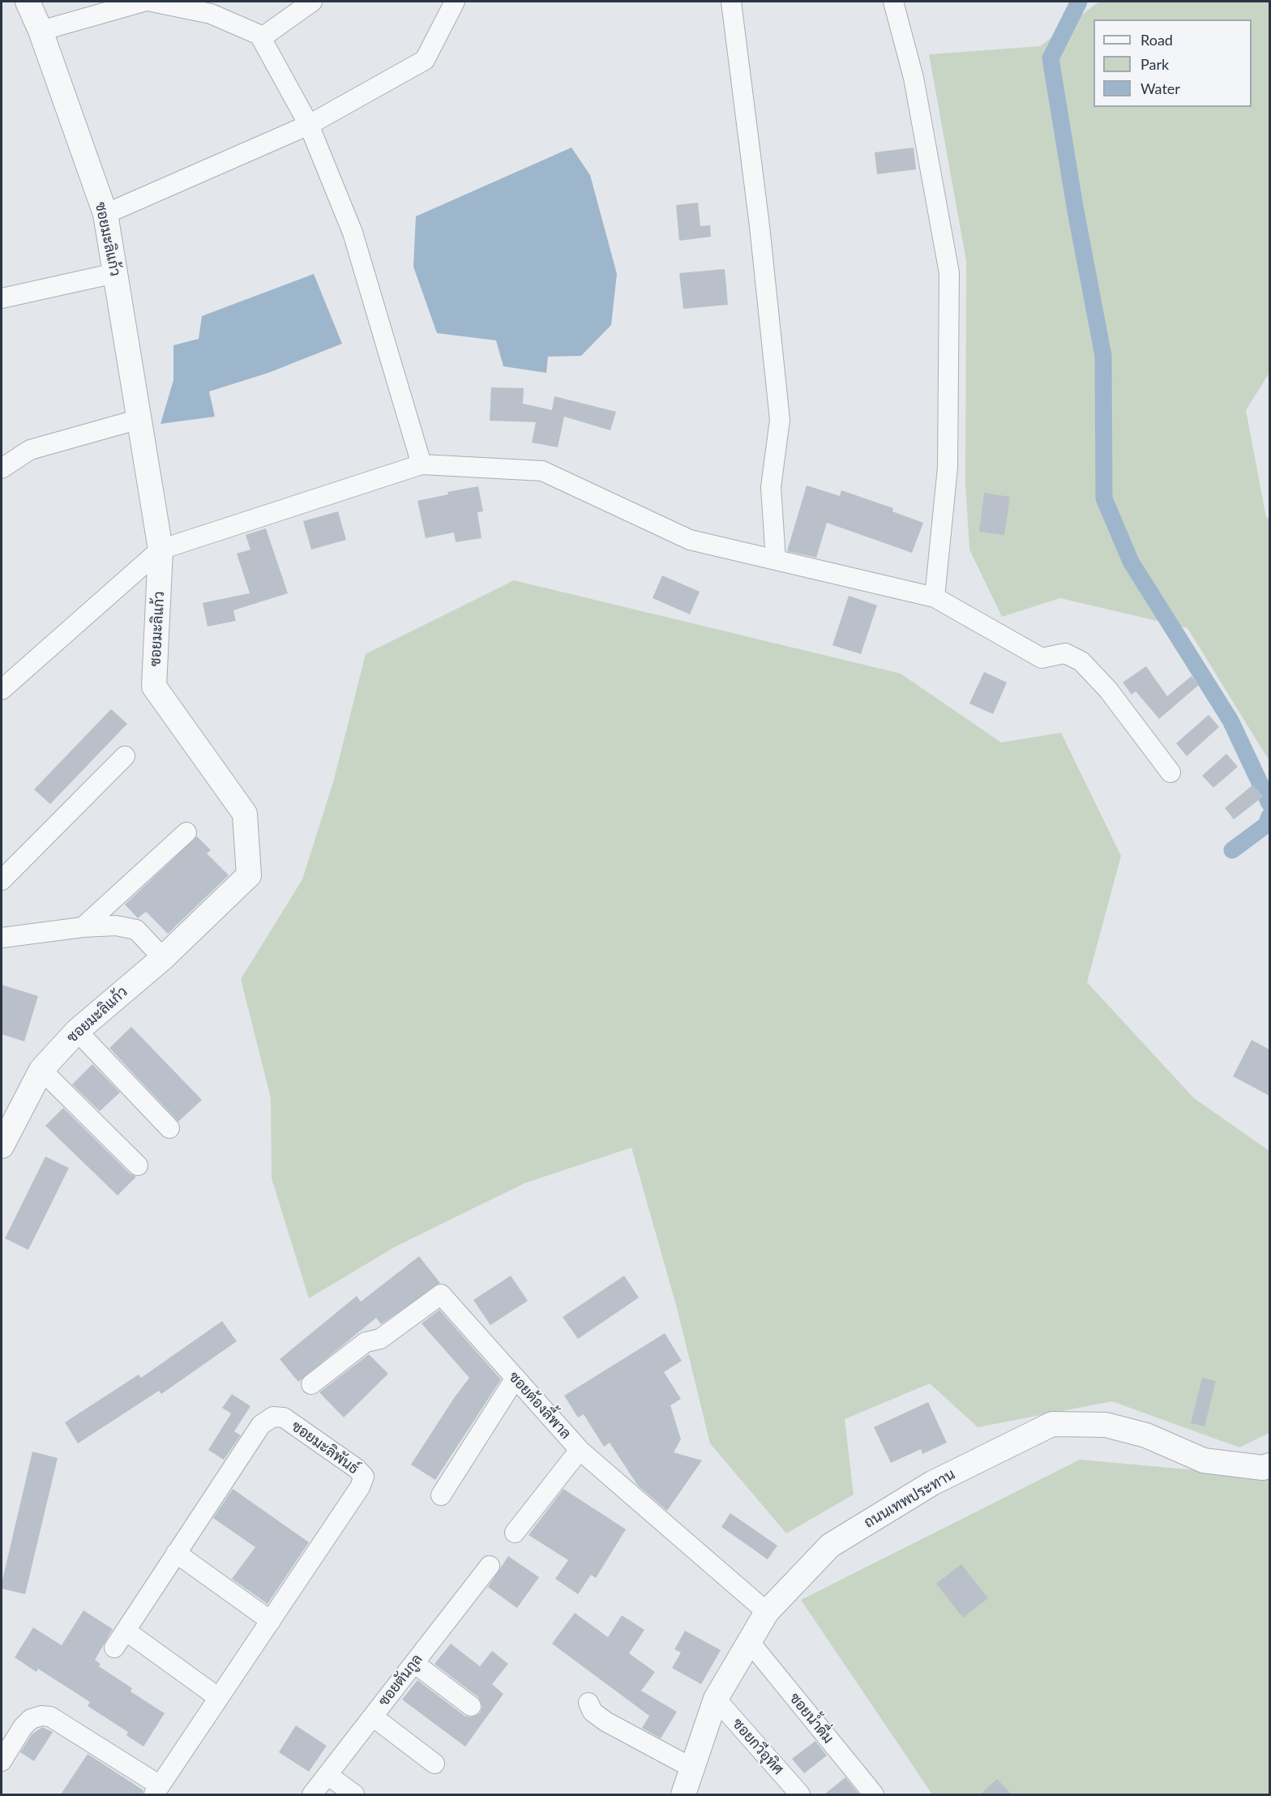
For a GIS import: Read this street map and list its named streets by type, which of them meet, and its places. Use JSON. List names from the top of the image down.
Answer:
{
  "streets": {
    "street": [
      "ซอยมะลิแก้ว",
      "ซอยต้องลี้พาล",
      "ซอยมะลิพันธ์",
      "ถนนเทพประทาน",
      "ซอยตันกูล",
      "ซอยน้ำดื่ม",
      "ซอยกวีอุทิศ"
    ]
  },
  "crossings": [
    ["ซอยต้องลี้พาล", "ถนนเทพประทาน"],
    ["ถนนเทพประทาน", "ซอยน้ำดื่ม"],
    ["ถนนเทพประทาน", "ซอยกวีอุทิศ"]
  ],
  "legend": ["Road", "Park", "Water"]
}
